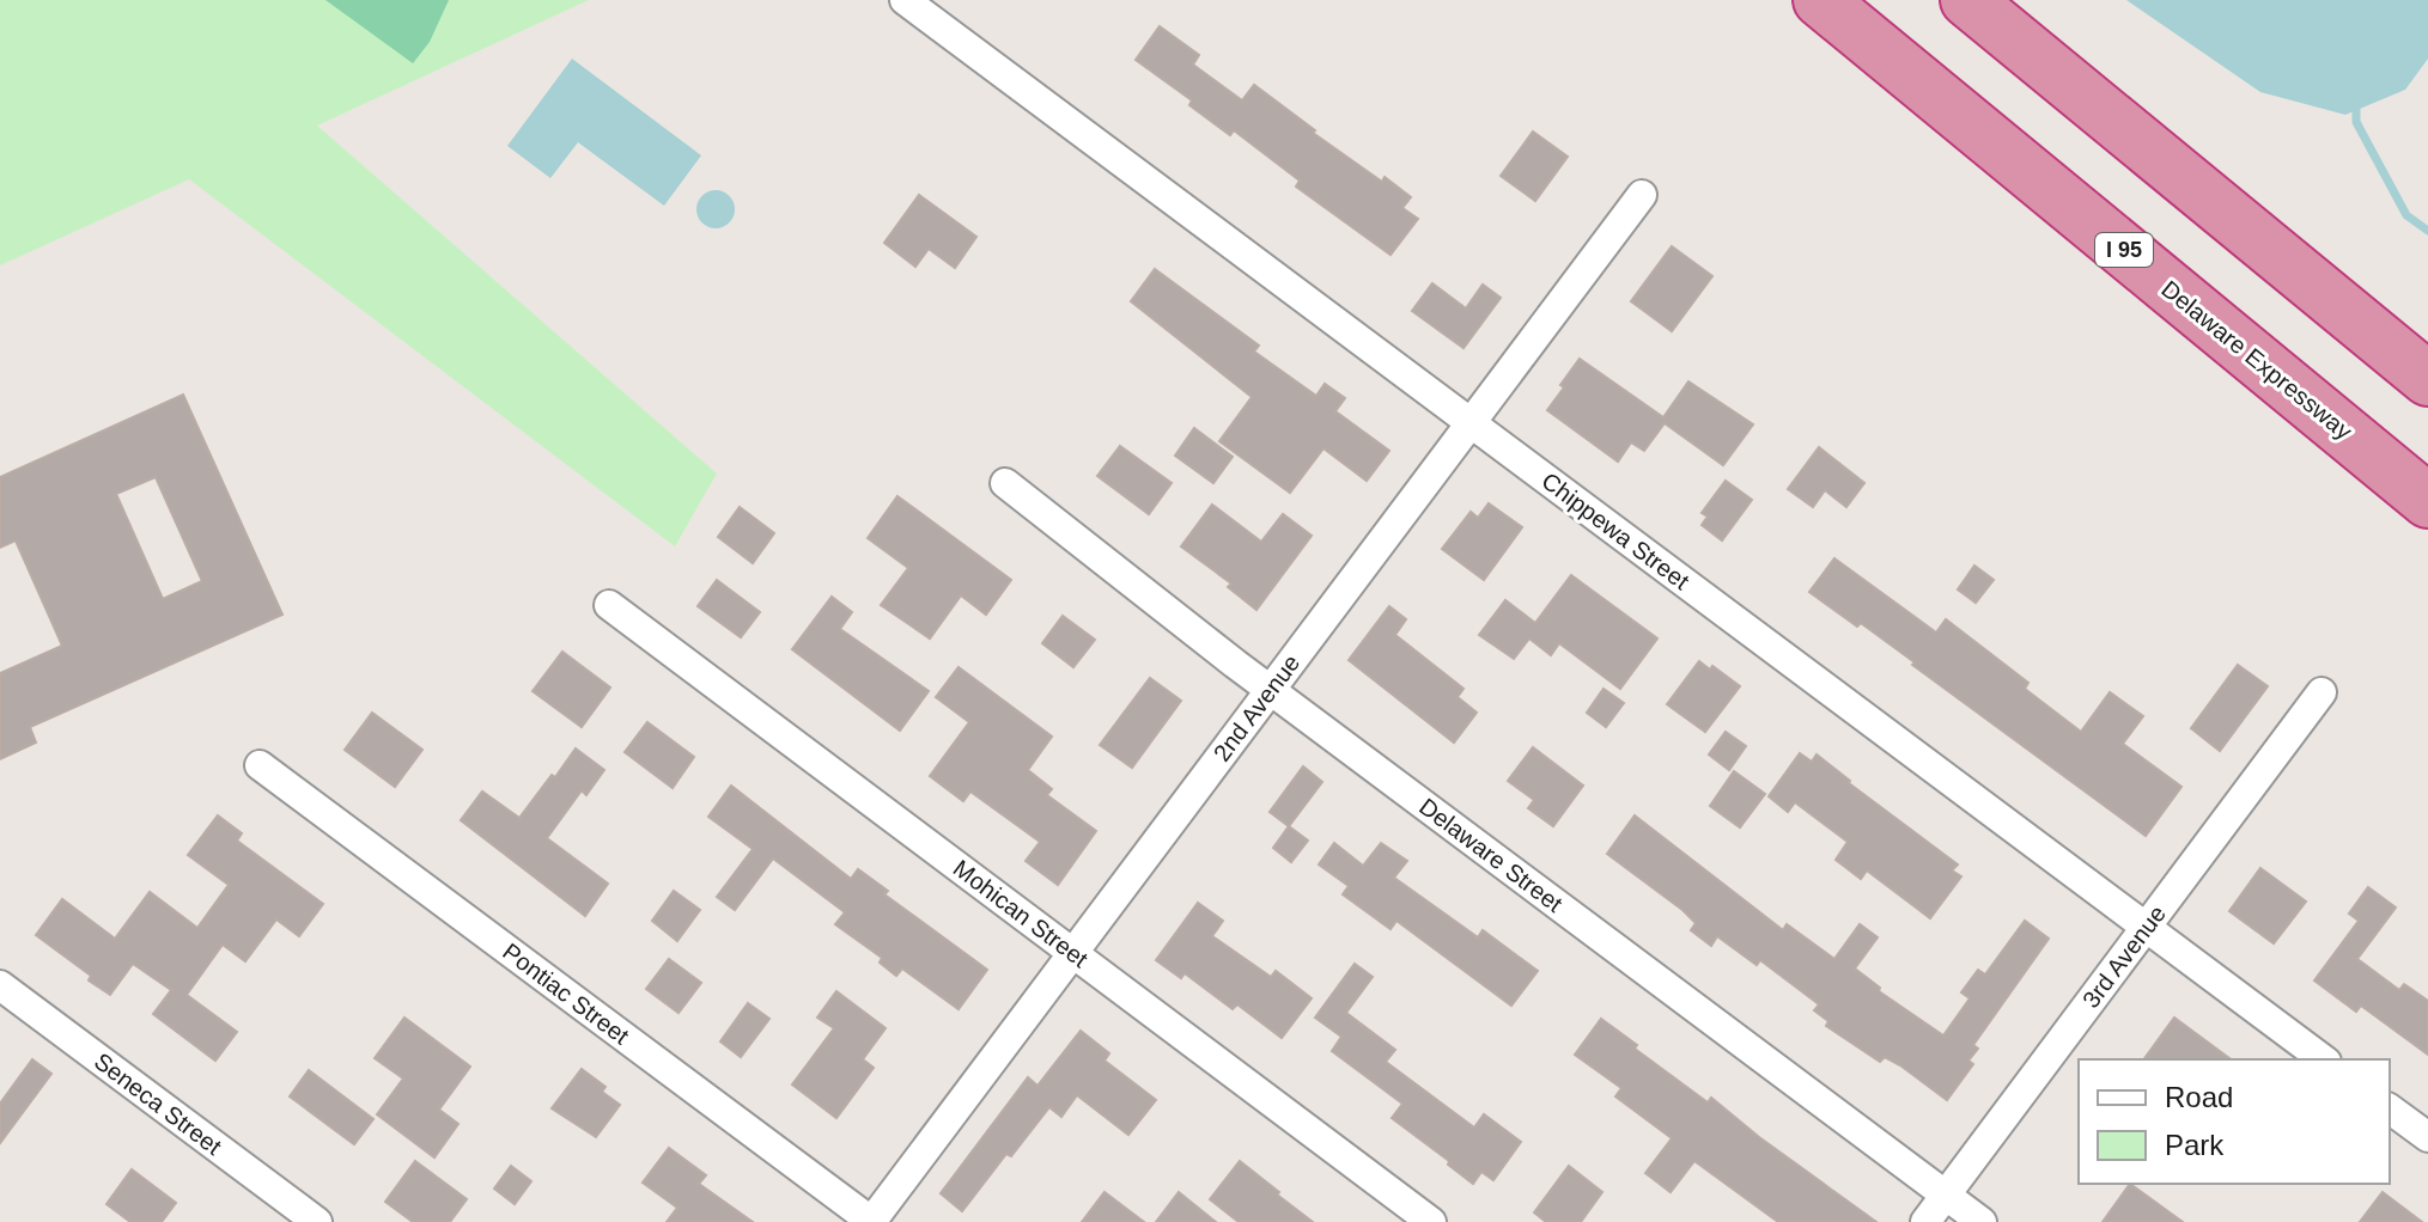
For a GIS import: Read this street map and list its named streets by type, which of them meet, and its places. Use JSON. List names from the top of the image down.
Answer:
{
  "streets": {
    "highway": ["I 95", "Delaware Expressway"],
    "street": [
      "Chippewa Street",
      "2nd Avenue",
      "Delaware Street",
      "Mohican Street",
      "3rd Avenue",
      "Pontiac Street",
      "Seneca Street"
    ]
  },
  "crossings": [
    ["Chippewa Street", "2nd Avenue"],
    ["Chippewa Street", "3rd Avenue"],
    ["2nd Avenue", "Delaware Street"],
    ["2nd Avenue", "Mohican Street"],
    ["2nd Avenue", "Pontiac Street"],
    ["Delaware Street", "3rd Avenue"]
  ],
  "legend": ["Road", "Park"]
}
